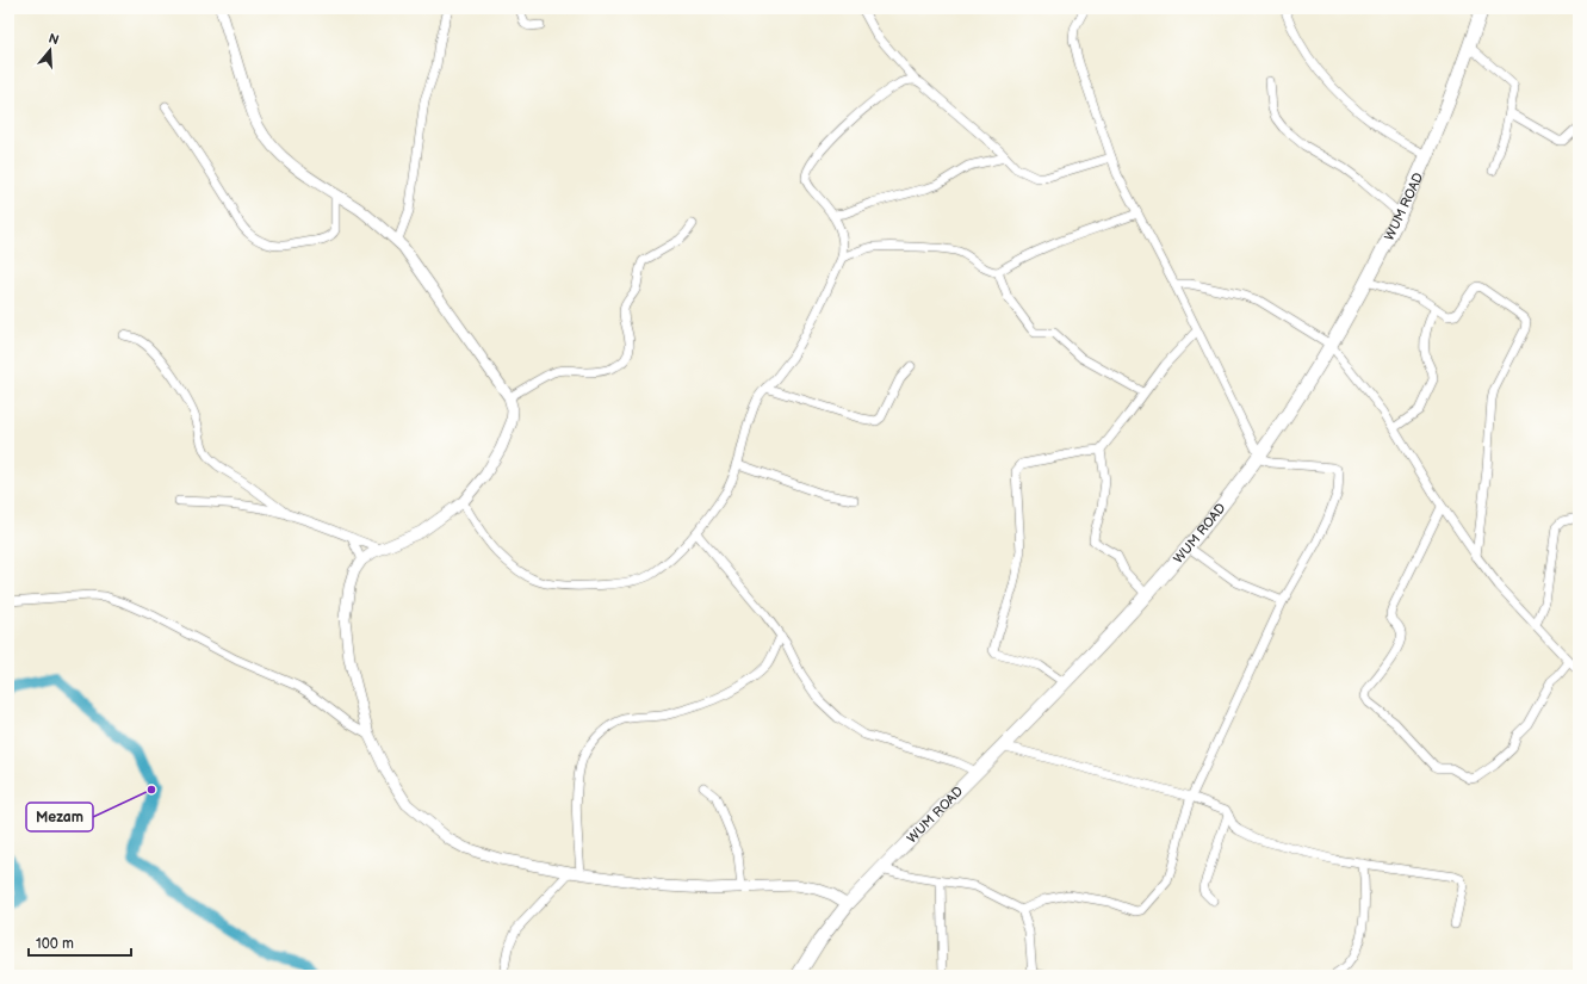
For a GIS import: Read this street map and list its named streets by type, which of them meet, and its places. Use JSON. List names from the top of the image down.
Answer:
{
  "streets": {
    "highway": ["WUM ROAD"]
  },
  "places": ["Mezam"],
  "scale_bar": "100 m",
  "north": "top"
}
